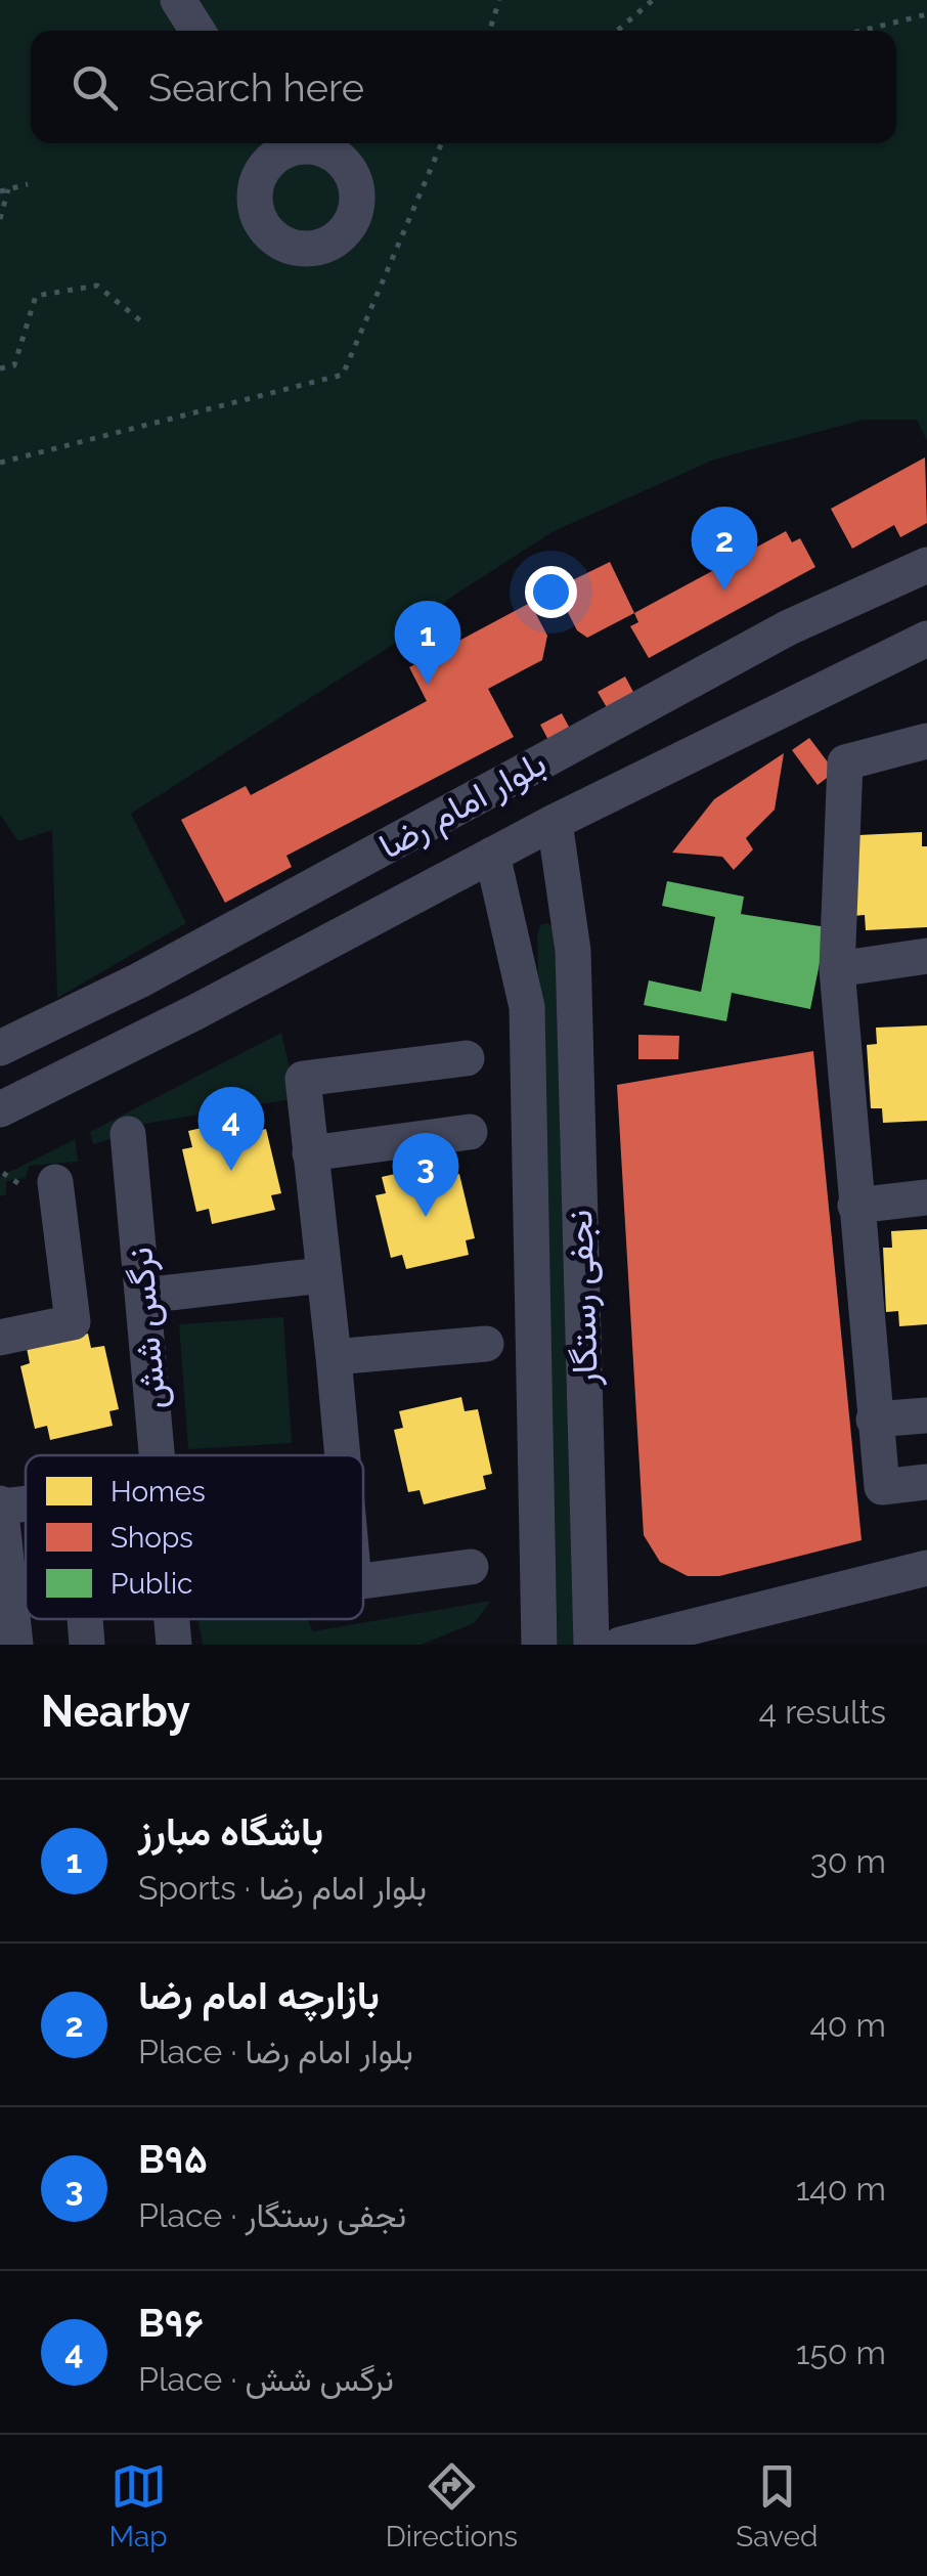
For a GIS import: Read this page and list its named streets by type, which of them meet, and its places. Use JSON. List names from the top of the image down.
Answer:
{
  "streets": {
    "street": ["بلوار امام رضا", "نجفی رستگار", "نرگس شش"]
  },
  "crossings": [
    ["بلوار امام رضا", "نجفی رستگار"]
  ],
  "legend": ["Homes", "Shops", "Public"],
  "page": {
    "search": "Search here",
    "pins": [
      "2",
      "1",
      "4",
      "3"
    ],
    "heading": ["Nearby", "4 results"],
    "list": [
      {
        "mark": "1",
        "name": "باشگاه مبارز",
        "note": "Sports · بلوار امام رضا",
        "value": "30 m"
      },
      {
        "mark": "2",
        "name": "بازارچه امام رضا",
        "note": "Place · بلوار امام رضا",
        "value": "40 m"
      },
      {
        "mark": "3",
        "name": "B۹۵",
        "note": "Place · نجفی رستگار",
        "value": "140 m"
      },
      {
        "mark": "4",
        "name": "B۹۶",
        "note": "Place · نرگس شش",
        "value": "150 m"
      }
    ],
    "nav": ["Map", "Directions", "Saved"]
  }
}
